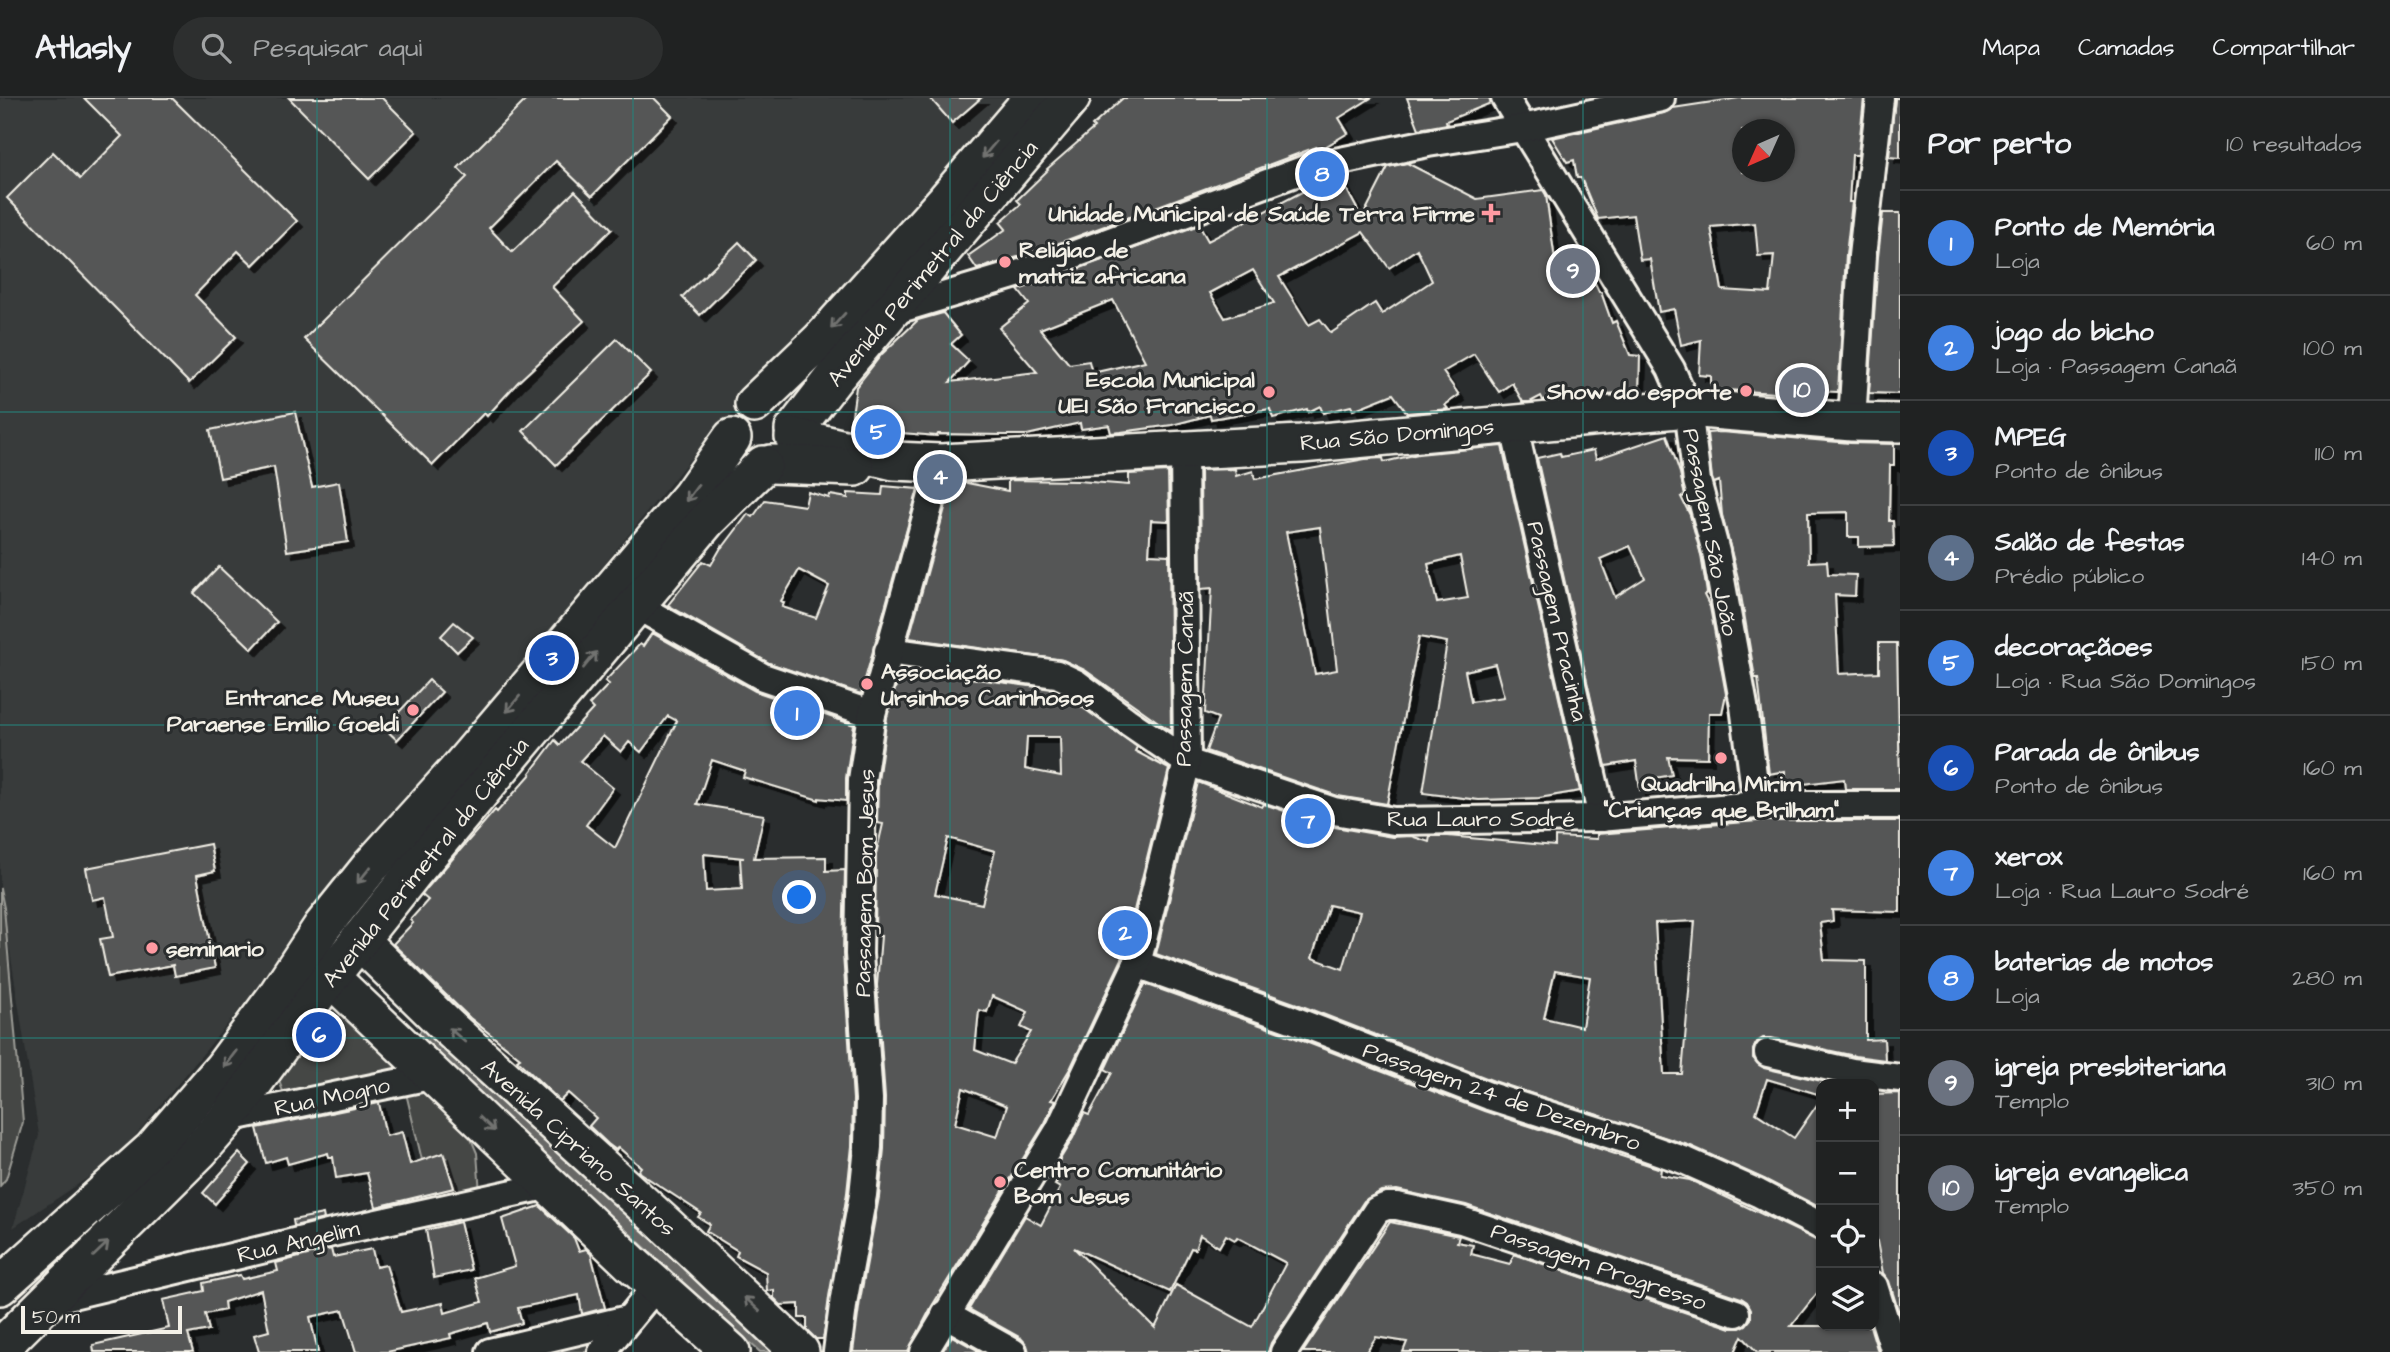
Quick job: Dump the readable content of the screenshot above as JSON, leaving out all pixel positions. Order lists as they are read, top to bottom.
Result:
{
  "streets": {
    "main road": ["Avenida Perimetral da Ciência", "Rua São Domingos", "Avenida Cipriano Santos"],
    "street": [
      "Passagem São João",
      "Passagem Pracinha",
      "Passagem Canaã",
      "Rua Lauro Sodré",
      "Passagem Bom Jesus",
      "Rua Mogno",
      "Passagem 24 de Dezembro",
      "Rua Angelim",
      "Passagem Progresso"
    ]
  },
  "crossings": [
    ["Avenida Perimetral da Ciência", "Rua São Domingos"],
    ["Avenida Perimetral da Ciência", "Rua Mogno"],
    ["Avenida Perimetral da Ciência", "Avenida Cipriano Santos"],
    ["Avenida Perimetral da Ciência", "Rua Angelim"],
    ["Rua São Domingos", "Passagem São João"],
    ["Rua São Domingos", "Passagem Pracinha"],
    ["Rua São Domingos", "Passagem Canaã"],
    ["Rua São Domingos", "Passagem Bom Jesus"],
    ["Passagem São João", "Rua Lauro Sodré"],
    ["Passagem Pracinha", "Rua Lauro Sodré"],
    ["Passagem Canaã", "Rua Lauro Sodré"],
    ["Passagem Canaã", "Passagem 24 de Dezembro"],
    ["Rua Lauro Sodré", "Passagem Bom Jesus"],
    ["Rua Mogno", "Avenida Cipriano Santos"],
    ["Avenida Cipriano Santos", "Rua Angelim"]
  ],
  "places": {
    "health": ["Unidade Municipal de Saúde Terra Firme"],
    "other": [
      "Religiao de matriz africana",
      "Show do esporte",
      "Escola Municipal UEI São Francisco",
      "Associação Ursinhos Carinhosos",
      "Entrance Museu Paraense Emílio Goeldi",
      "Quadrilha Mirim \"Crianças que Brilham\"",
      "seminario",
      "Centro Comunitário Bom Jesus"
    ]
  },
  "scale_bar": "50 m",
  "north": "bottom left",
  "page": {
    "header": "Atlasly",
    "search": "Pesquisar aqui",
    "nav": ["Mapa", "Camadas", "Compartilhar"],
    "heading": ["Por perto", "10 resultados"],
    "pins": [
      "8",
      "9",
      "10",
      "5",
      "4",
      "3",
      "1",
      "7",
      "2",
      "6"
    ],
    "list": [
      {
        "mark": "1",
        "name": "Ponto de Memória",
        "note": "Loja",
        "value": "60 m"
      },
      {
        "mark": "2",
        "name": "jogo do bicho",
        "note": "Loja · Passagem Canaã",
        "value": "100 m"
      },
      {
        "mark": "3",
        "name": "MPEG",
        "note": "Ponto de ônibus",
        "value": "110 m"
      },
      {
        "mark": "4",
        "name": "Salão de festas",
        "note": "Prédio público",
        "value": "140 m"
      },
      {
        "mark": "5",
        "name": "decoraçãoes",
        "note": "Loja · Rua São Domingos",
        "value": "150 m"
      },
      {
        "mark": "6",
        "name": "Parada de ônibus",
        "note": "Ponto de ônibus",
        "value": "160 m"
      },
      {
        "mark": "7",
        "name": "xerox",
        "note": "Loja · Rua Lauro Sodré",
        "value": "160 m"
      },
      {
        "mark": "8",
        "name": "baterias de motos",
        "note": "Loja",
        "value": "280 m"
      },
      {
        "mark": "9",
        "name": "igreja presbiteriana",
        "note": "Templo",
        "value": "310 m"
      },
      {
        "mark": "10",
        "name": "igreja evangelica",
        "note": "Templo",
        "value": "350 m"
      }
    ],
    "map_buttons": ["+", "−"],
    "scale": "50 m"
  }
}
